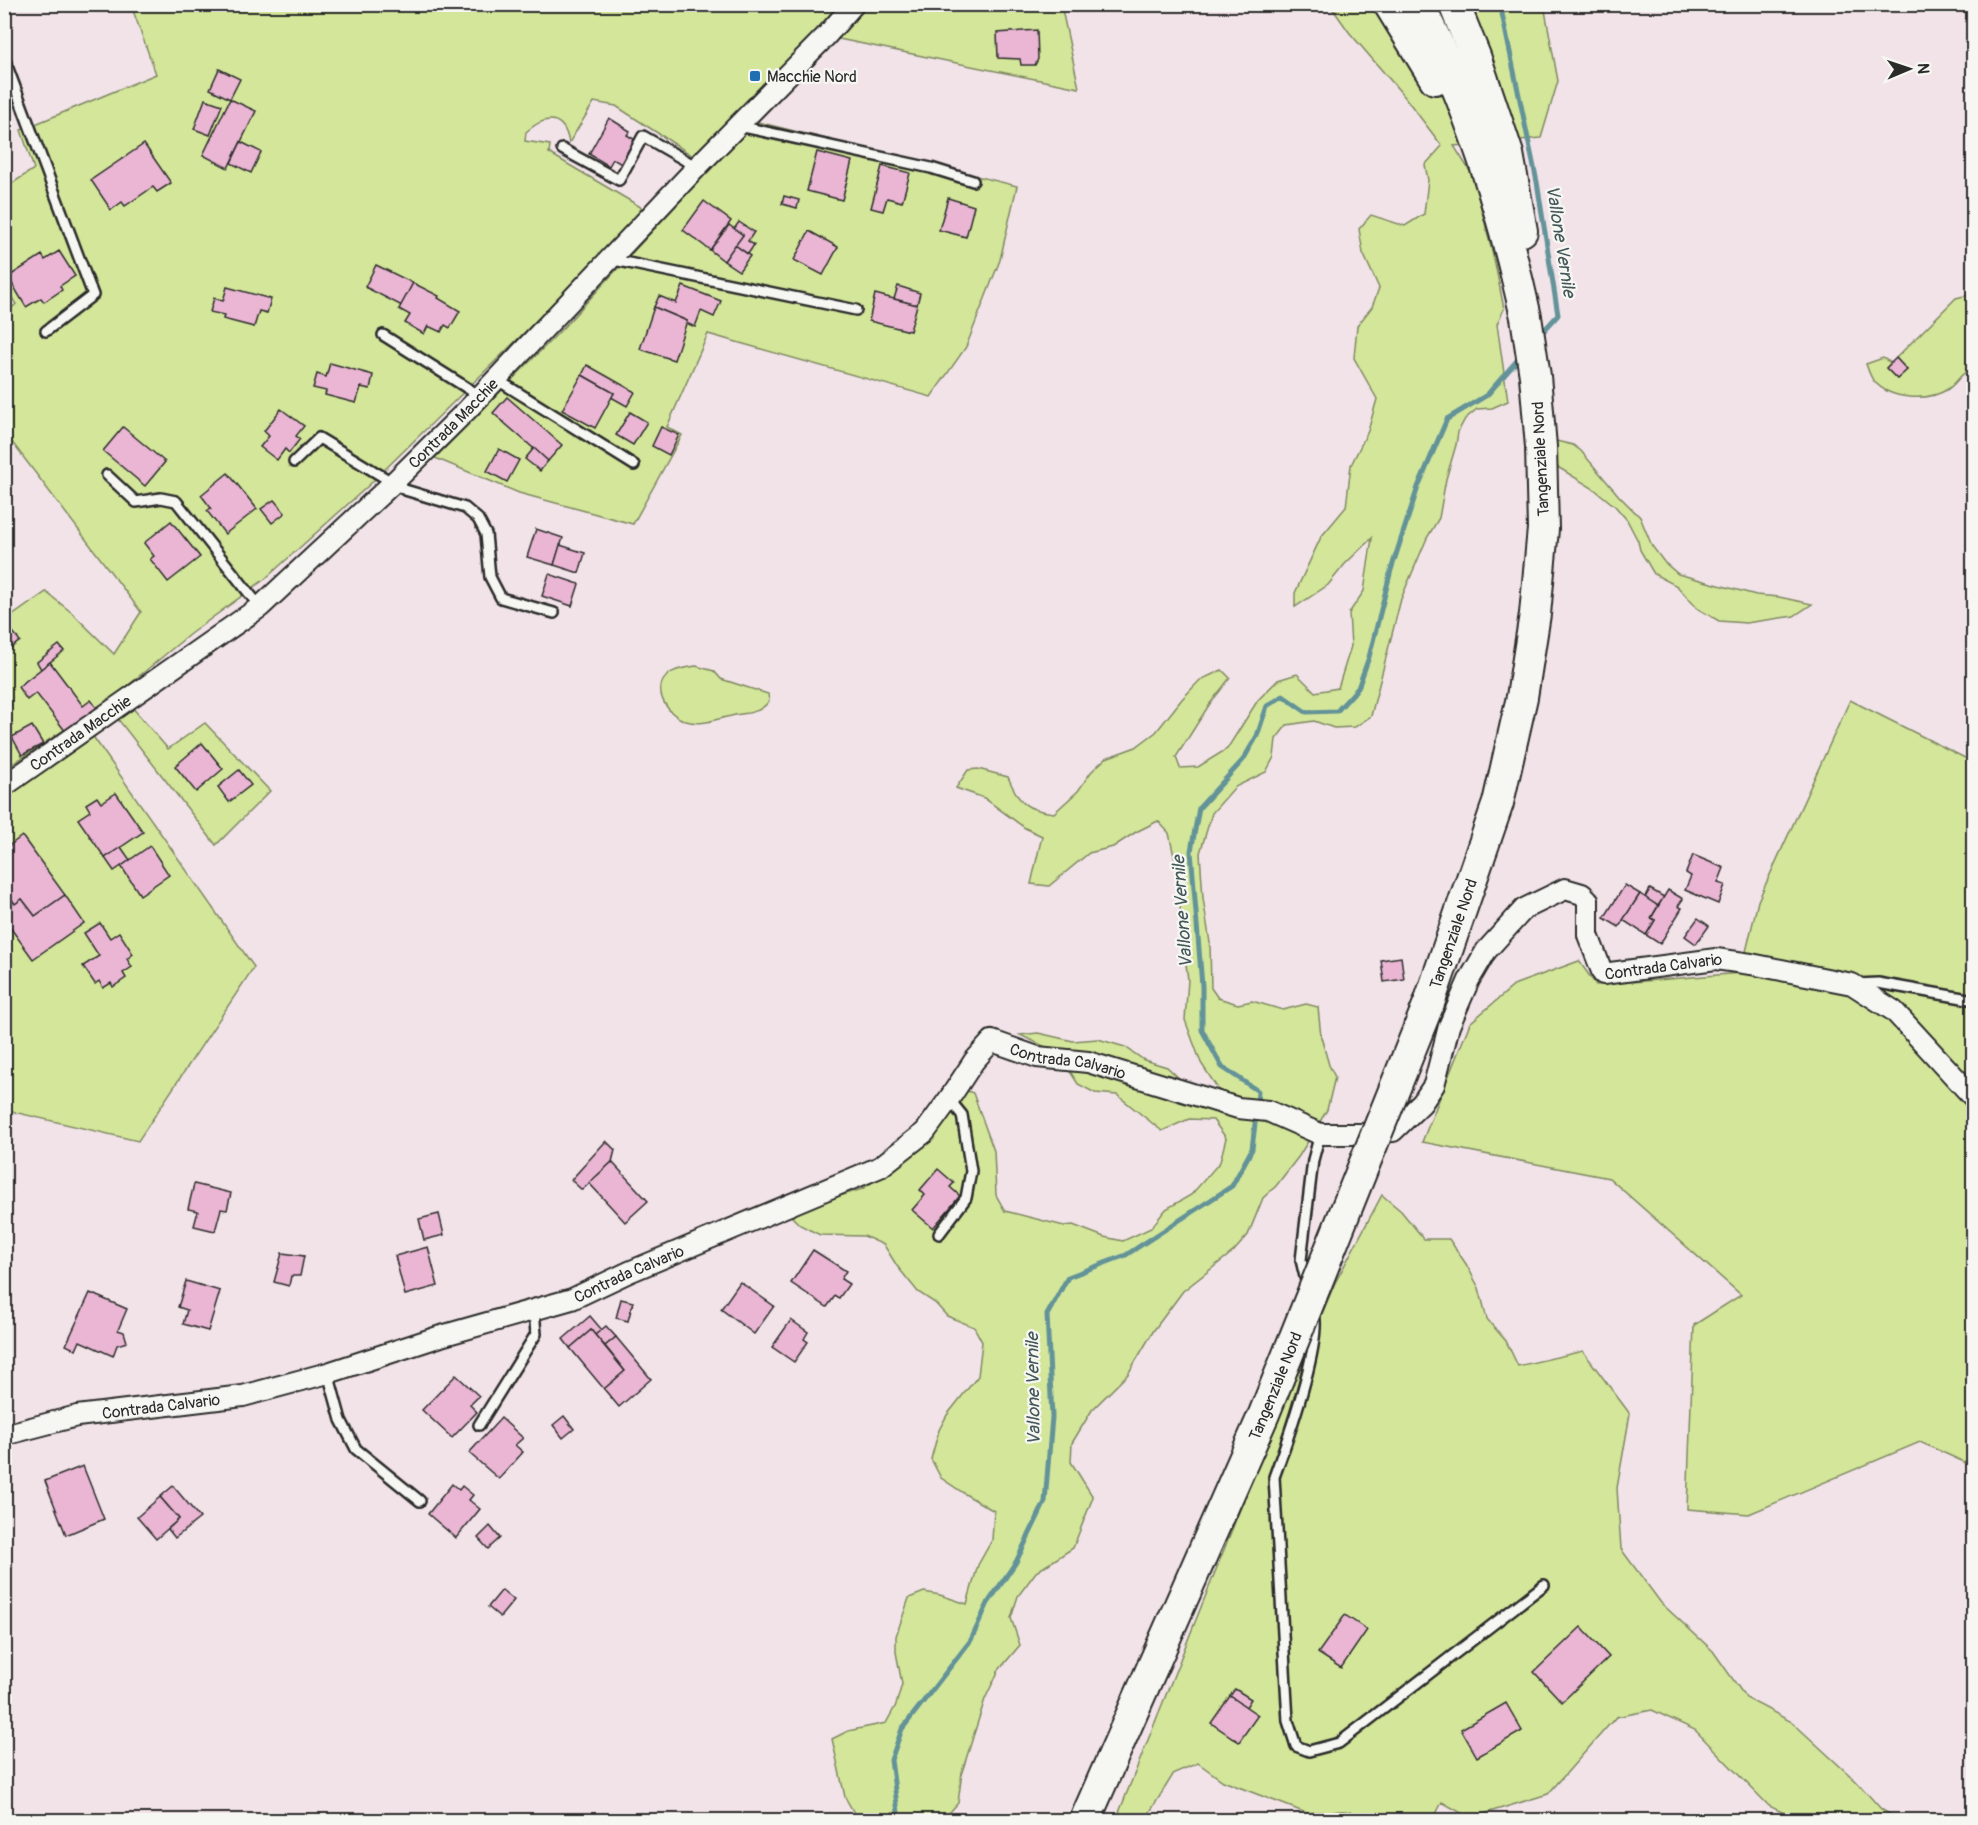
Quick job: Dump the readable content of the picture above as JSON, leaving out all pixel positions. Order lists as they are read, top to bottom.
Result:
{
  "streets": {
    "main road": ["Tangenziale Nord"],
    "street": ["Contrada Macchie", "Contrada Calvario"]
  },
  "water": ["Vallone Vernile"],
  "places": {
    "transit": ["Macchie Nord"]
  },
  "north": "right"
}
